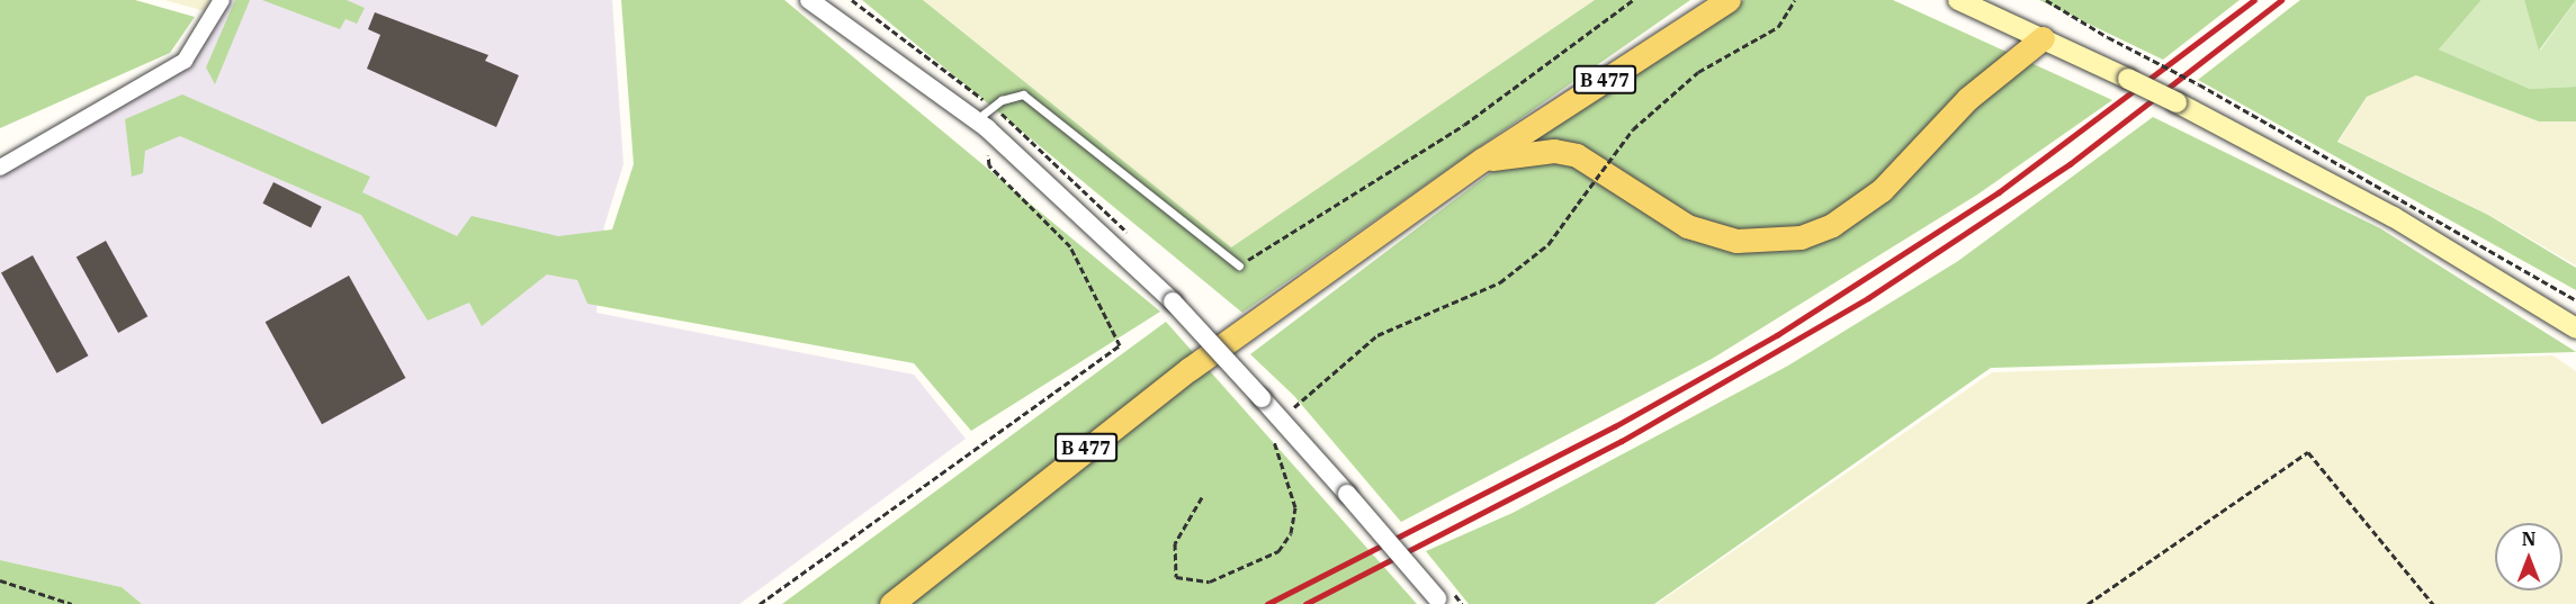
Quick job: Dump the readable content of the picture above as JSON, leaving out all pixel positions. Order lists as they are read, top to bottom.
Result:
{
  "streets": {
    "main road": ["B 477"]
  },
  "north": "top"
}
